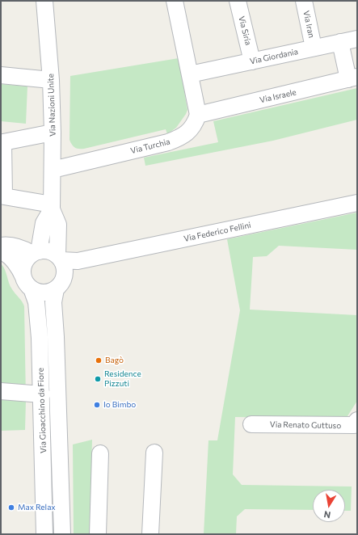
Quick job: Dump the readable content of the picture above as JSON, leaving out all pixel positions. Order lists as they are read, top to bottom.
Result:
{
  "streets": {
    "street": [
      "Via Iran",
      "Via Siria",
      "Via Giordania",
      "Via Israele",
      "Via Nazioni Unite",
      "Via Turchia",
      "Via Federico Fellini",
      "Via Gioacchino da Fiore",
      "Via Renato Guttuso"
    ]
  },
  "crossings": [
    ["Via Iran", "Via Giordania"],
    ["Via Siria", "Via Giordania"],
    ["Via Israele", "Via Turchia"],
    ["Via Nazioni Unite", "Via Turchia"],
    ["Via Nazioni Unite", "Via Federico Fellini"],
    ["Via Nazioni Unite", "Via Gioacchino da Fiore"],
    ["Via Federico Fellini", "Via Gioacchino da Fiore"]
  ],
  "places": [
    "Bagò",
    "Residence Pizzuti",
    "Io Bimbo",
    "Max Relax"
  ],
  "north": "bottom"
}
